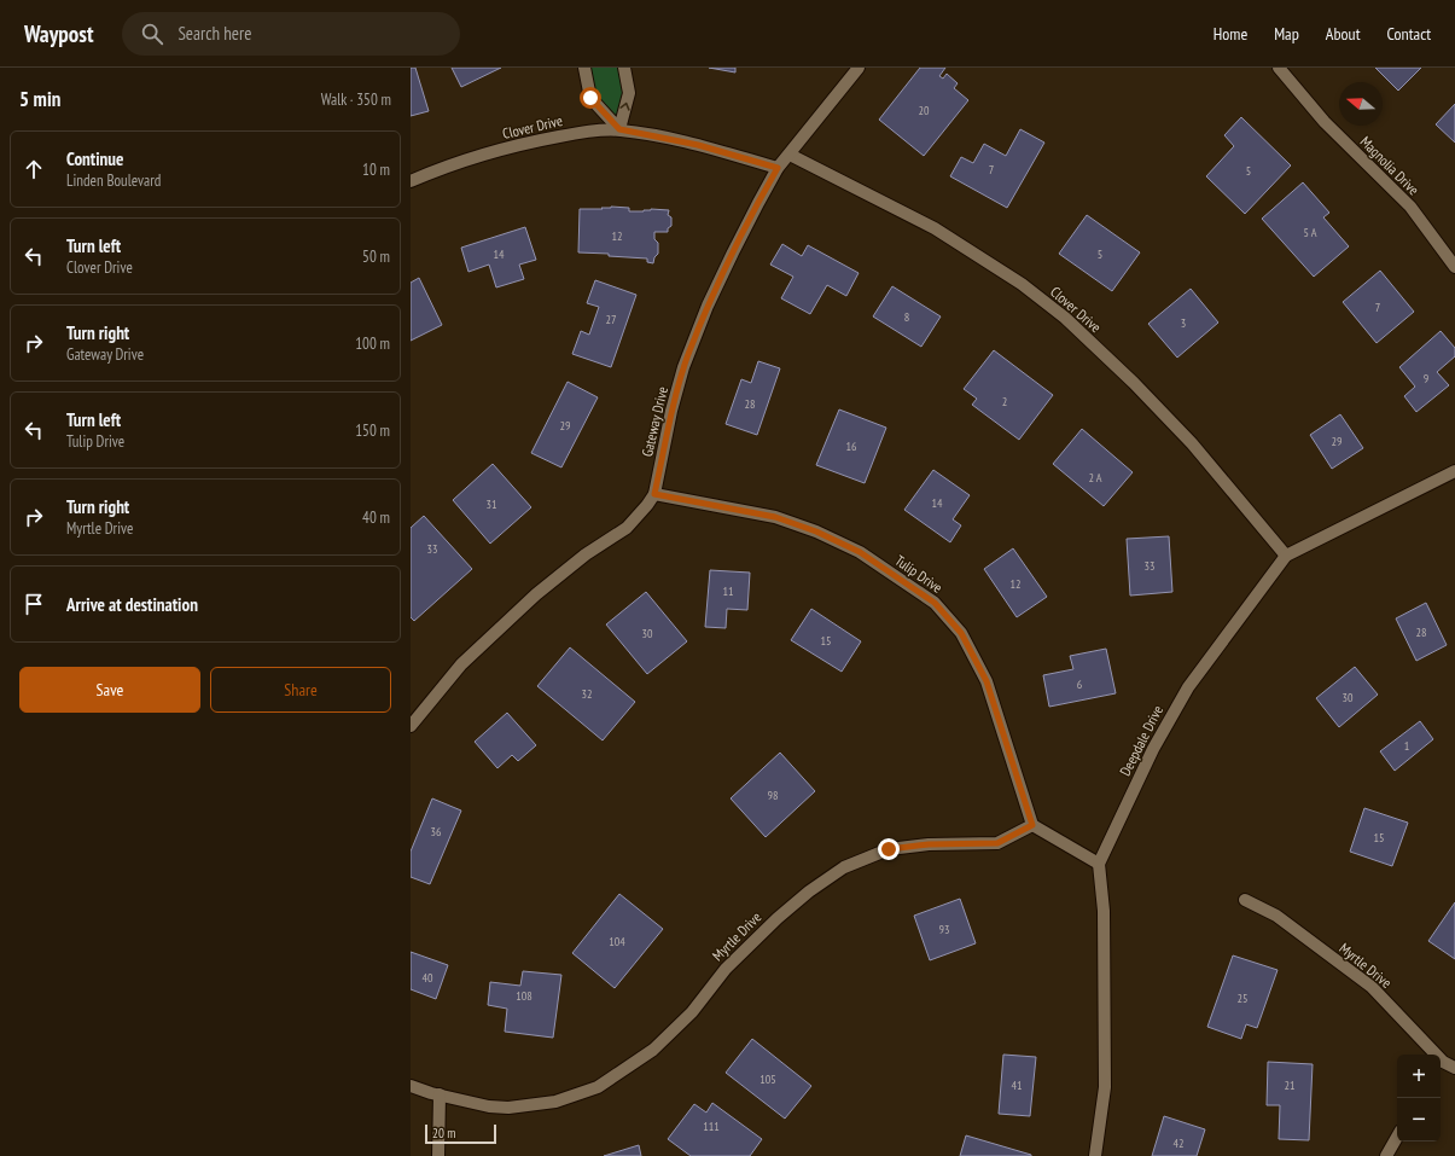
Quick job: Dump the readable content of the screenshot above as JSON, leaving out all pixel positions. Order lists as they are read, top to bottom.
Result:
{
  "streets": {
    "street": [
      "Clover Drive",
      "Magnolia Drive",
      "Gateway Drive",
      "Tulip Drive",
      "Deepdale Drive",
      "Myrtle Drive"
    ]
  },
  "crossings": [
    ["Clover Drive", "Gateway Drive"],
    ["Clover Drive", "Deepdale Drive"],
    ["Gateway Drive", "Tulip Drive"],
    ["Tulip Drive", "Myrtle Drive"]
  ],
  "house_numbers": [
    "20",
    "7",
    "5",
    "5 A",
    "12",
    "14",
    "5",
    "7",
    "8",
    "27",
    "3",
    "9",
    "2",
    "28",
    "29",
    "29",
    "16",
    "2 A",
    "14",
    "31",
    "33",
    "33",
    "12",
    "11",
    "28",
    "30",
    "15",
    "6",
    "32",
    "30",
    "1",
    "98",
    "36",
    "15",
    "93",
    "104",
    "40",
    "108",
    "25",
    "105",
    "41",
    "21",
    "111",
    "42"
  ],
  "scale_bar": "20 m",
  "north": "left",
  "page": {
    "header": "Waypost",
    "search": "Search here",
    "nav": [
      "Home",
      "Map",
      "About",
      "Contact"
    ],
    "heading": ["5 min", "Walk · 350 m"],
    "list": [
      ["Continue", "Linden Boulevard", "10 m"],
      ["Turn left", "Clover Drive", "50 m"],
      ["Turn right", "Gateway Drive", "100 m"],
      ["Turn left", "Tulip Drive", "150 m"],
      ["Turn right", "Myrtle Drive", "40 m"],
      "Arrive at destination"
    ],
    "buttons": ["Save", "Share"],
    "map_buttons": ["+", "−"],
    "scale": "20 m"
  }
}
